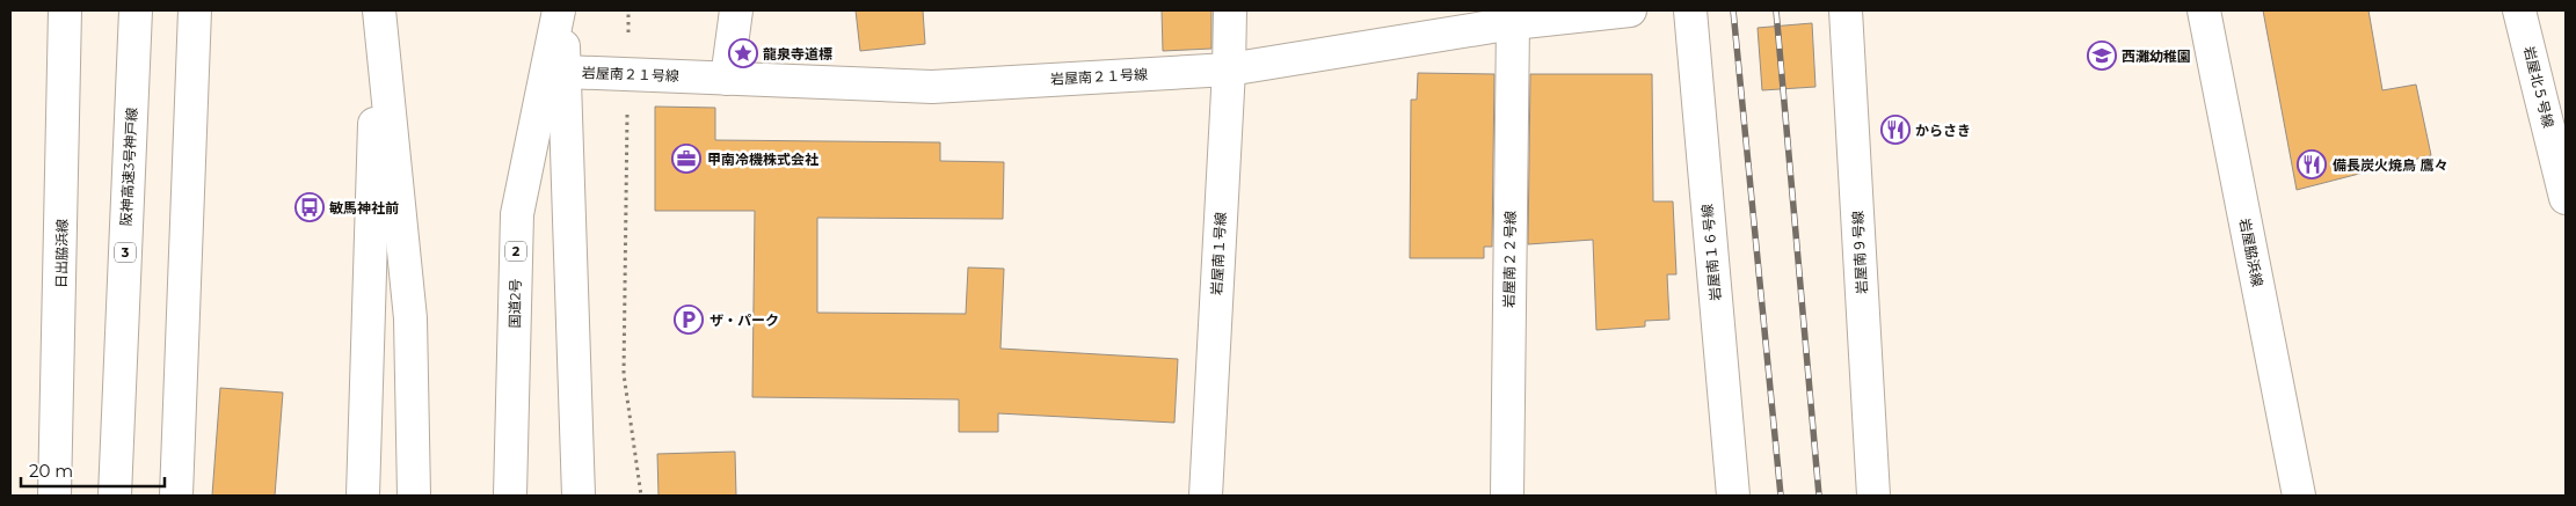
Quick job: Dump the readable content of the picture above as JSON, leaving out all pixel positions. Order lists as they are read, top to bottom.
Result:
{
  "streets": {
    "main road": [
      "岩屋南２１号線",
      "岩屋北５号線",
      "阪神高速3号神戸線",
      "2",
      "3",
      "岩屋南１６号線",
      "岩屋南９号線",
      "岩屋脇浜線",
      "日出脇浜線",
      "岩屋南１号線",
      "岩屋南２２号線",
      "国道2号"
    ]
  },
  "crossings": [
    ["岩屋南２１号線", "岩屋南１号線"],
    ["岩屋南２１号線", "岩屋南２２号線"],
    ["岩屋南２１号線", "国道2号"]
  ],
  "places": {
    "place": ["龍泉寺道標"],
    "school or university": ["西灘幼稚園"],
    "restaurant": ["からさき", "備長炭火焼鳥 鷹々"],
    "office": ["甲南冷機株式会社"],
    "bus stop": ["敏馬神社前"],
    "parking": ["ザ・パーク"]
  },
  "scale_bar": "20 m"
}
